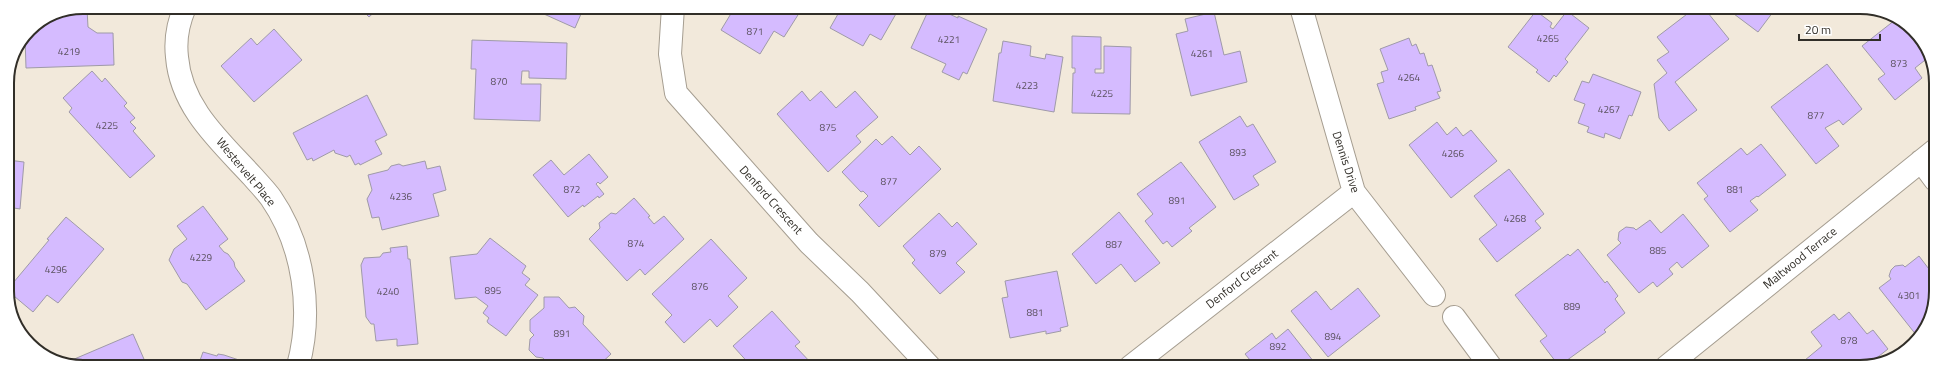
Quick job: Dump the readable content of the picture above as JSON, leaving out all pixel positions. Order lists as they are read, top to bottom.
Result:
{
  "streets": {
    "street": [
      "Dennis Drive",
      "Westervelt Place",
      "Denford Crescent",
      "Maltwood Terrace"
    ]
  },
  "crossings": [
    ["Dennis Drive", "Denford Crescent"]
  ],
  "house_numbers": [
    "871",
    "4265",
    "4221",
    "4219",
    "4261",
    "873",
    "4264",
    "870",
    "4223",
    "4225",
    "4267",
    "877",
    "4225",
    "875",
    "893",
    "4266",
    "877",
    "872",
    "881",
    "4236",
    "891",
    "4268",
    "874",
    "887",
    "885",
    "879",
    "4229",
    "4296",
    "876",
    "895",
    "4240",
    "4301",
    "889",
    "881",
    "891",
    "894",
    "878",
    "892"
  ],
  "scale_bar": "20 m"
}
